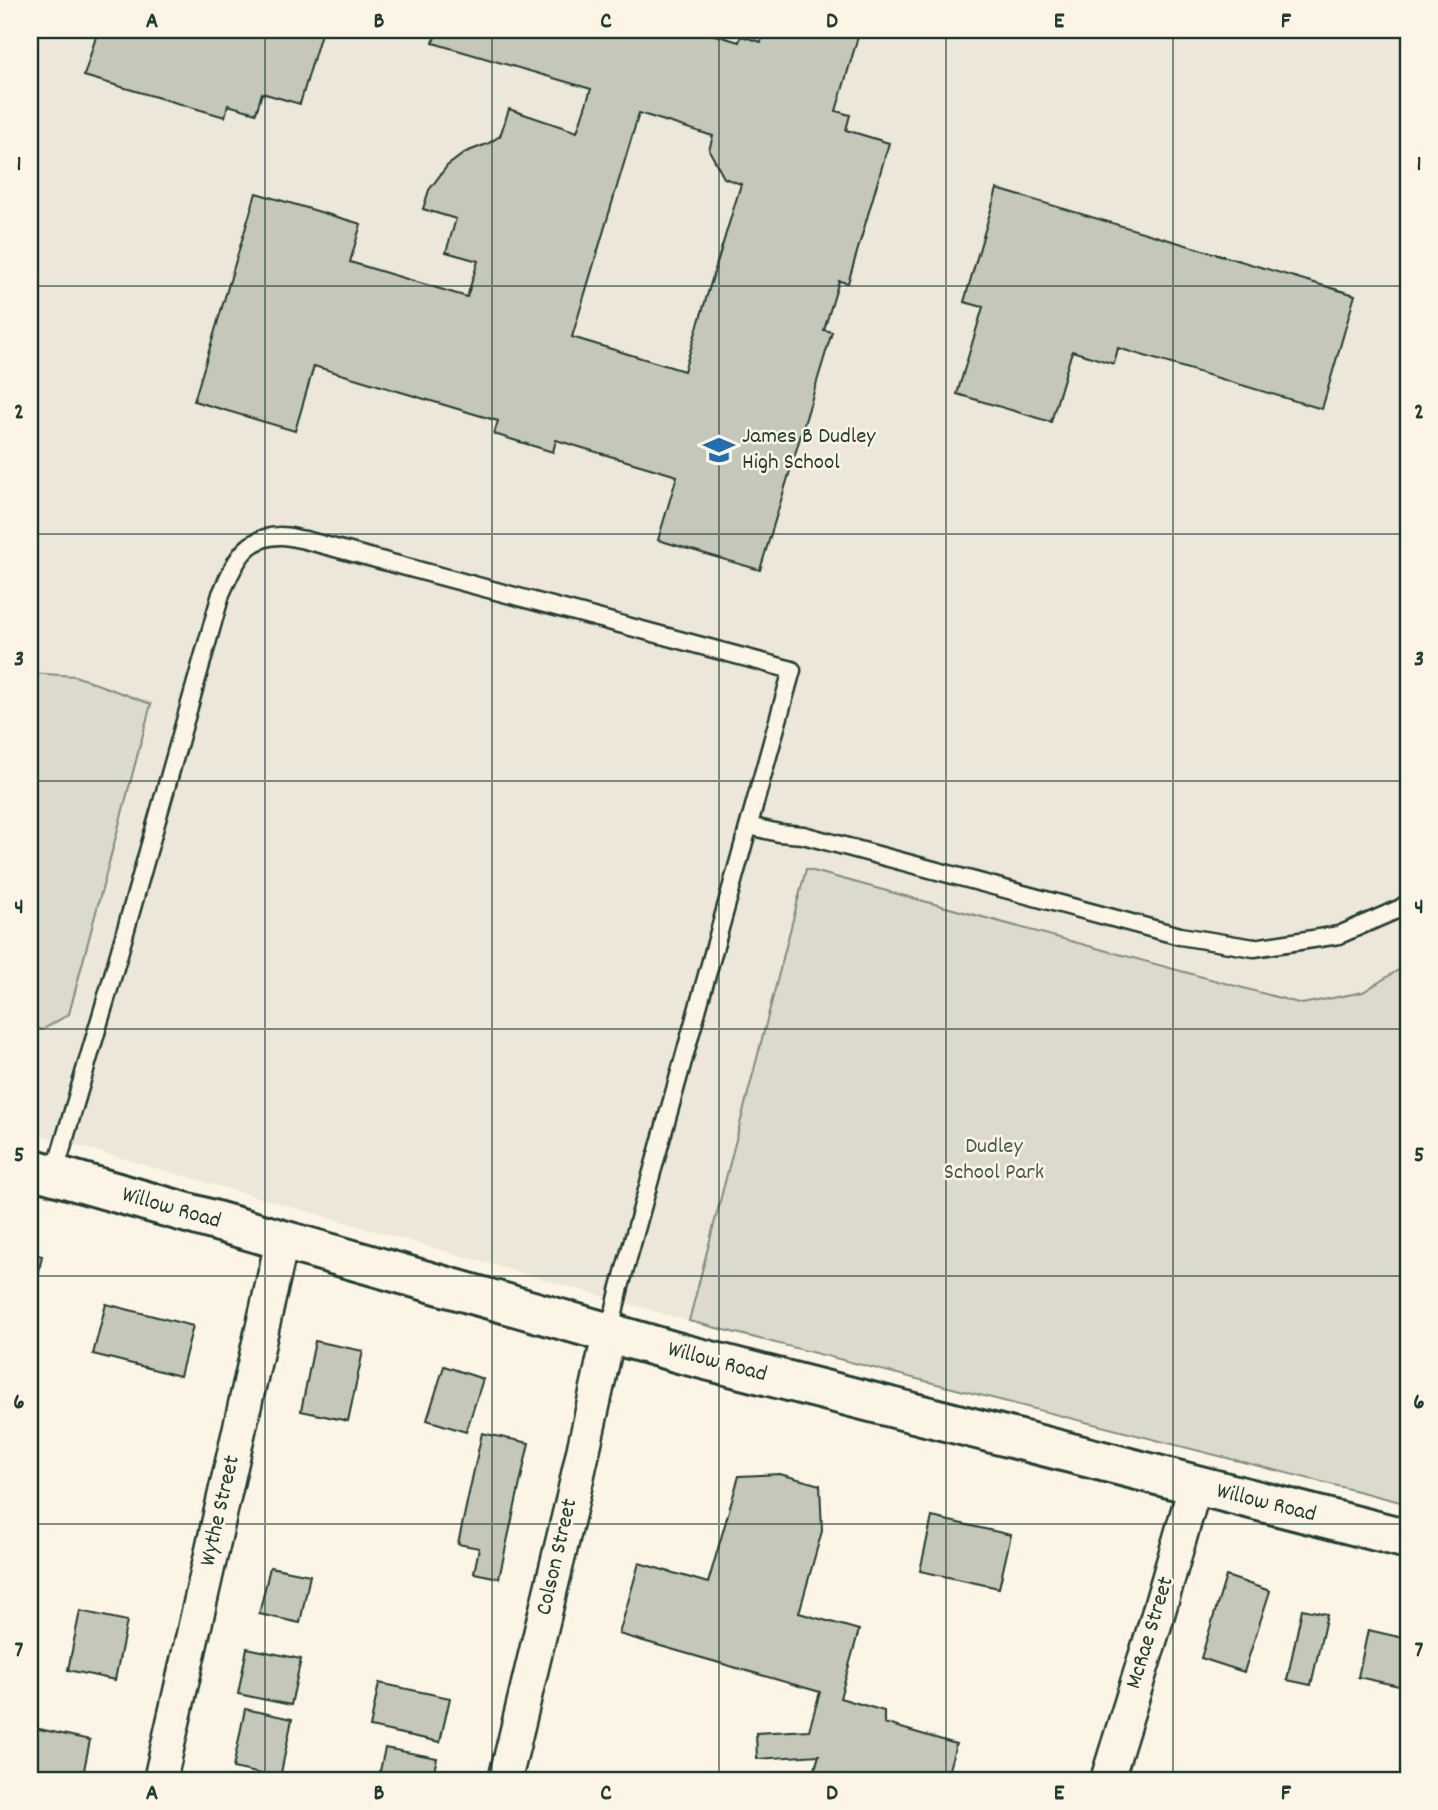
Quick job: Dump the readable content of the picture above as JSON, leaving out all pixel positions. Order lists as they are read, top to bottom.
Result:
{
  "streets": {
    "street": [
      "Willow Road",
      "Wythe Street",
      "Colson Street",
      "McRae Street"
    ]
  },
  "crossings": [
    ["Willow Road", "Wythe Street"],
    ["Willow Road", "Colson Street"],
    ["Willow Road", "McRae Street"]
  ],
  "parks": ["Dudley School Park"],
  "places": {
    "school or university": ["James B Dudley High School"]
  },
  "grid": {
    "columns": [
      "A",
      "B",
      "C",
      "D",
      "E",
      "F"
    ],
    "rows": [
      "1",
      "2",
      "3",
      "4",
      "5",
      "6",
      "7"
    ]
  }
}
